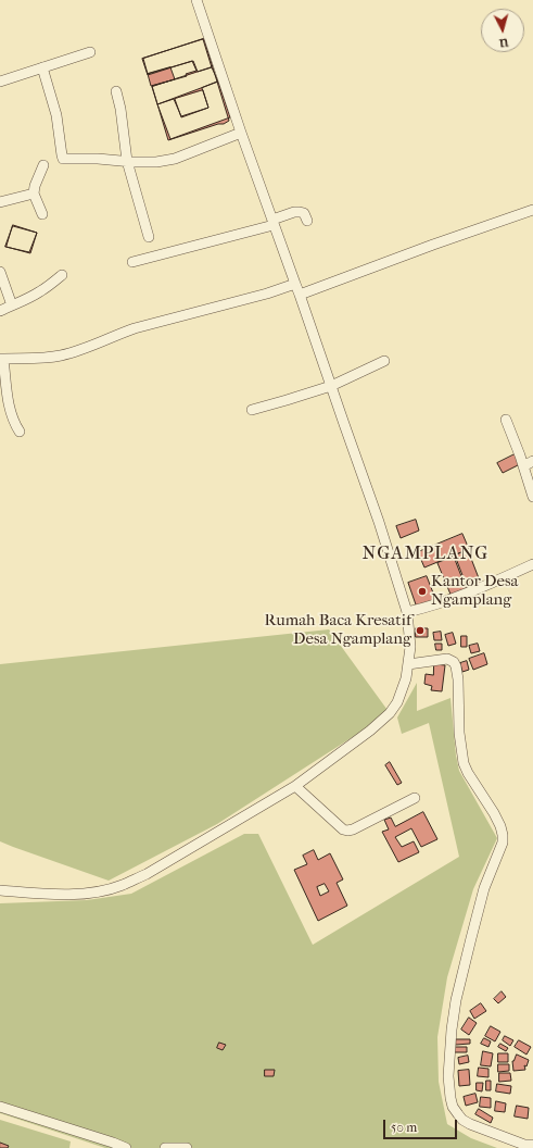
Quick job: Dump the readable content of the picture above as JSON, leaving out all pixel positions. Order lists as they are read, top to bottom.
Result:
{
  "districts": ["NGAMPLANG"],
  "places": ["Kantor Desa Ngamplang", "Rumah Baca Kresatif Desa Ngamplang"],
  "scale_bar": "50 m",
  "north": "bottom"
}
